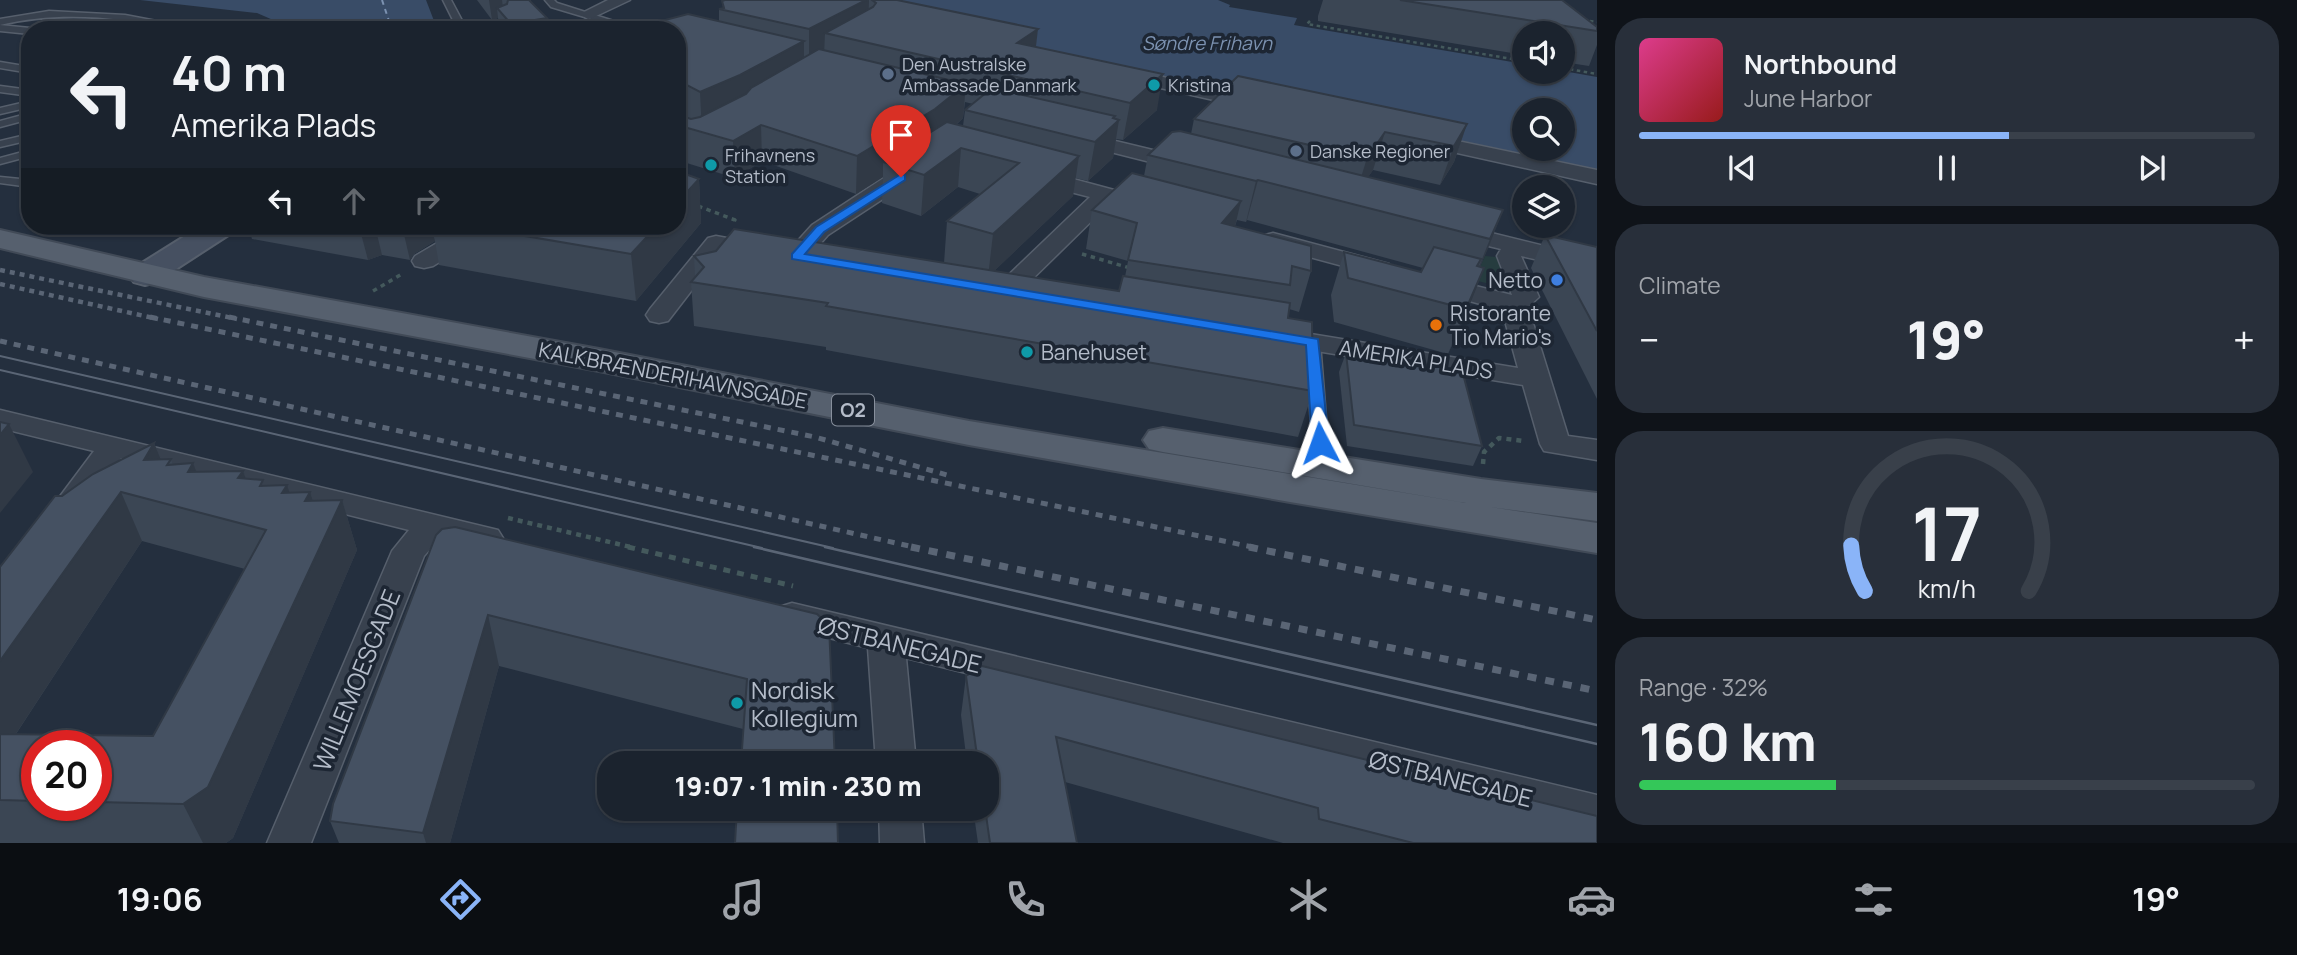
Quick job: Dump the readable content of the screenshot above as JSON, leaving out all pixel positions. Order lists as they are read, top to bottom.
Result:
{
  "streets": {
    "main road": ["KALKBRÆNDERIHAVNSGADE", "O2"],
    "street": ["AMERIKA PLADS", "ØSTBANEGADE", "WILLEMOESGADE"]
  },
  "water": ["Søndre Frihavn"],
  "places": [
    "Den Australske Ambassade Danmark",
    "Kristina",
    "Danske Regioner",
    "Frihavnens Station",
    "Netto",
    "Ristorante Tio Mario's",
    "Banehuset",
    "Nordisk Kollegium"
  ],
  "page": {
    "turn": ["40 m", "Amerika Plads"],
    "song": ["Northbound", "June Harbor"],
    "tile": [
      "Climate",
      ["Range · 32%", "160 km"]
    ],
    "heat": ["−", "19°", "+"],
    "limit": "20",
    "trip": "19:07 · 1 min · 230 m",
    "tabs": ["19:06", "19°"],
    "gauge": ["17", "km/h"]
  }
}
